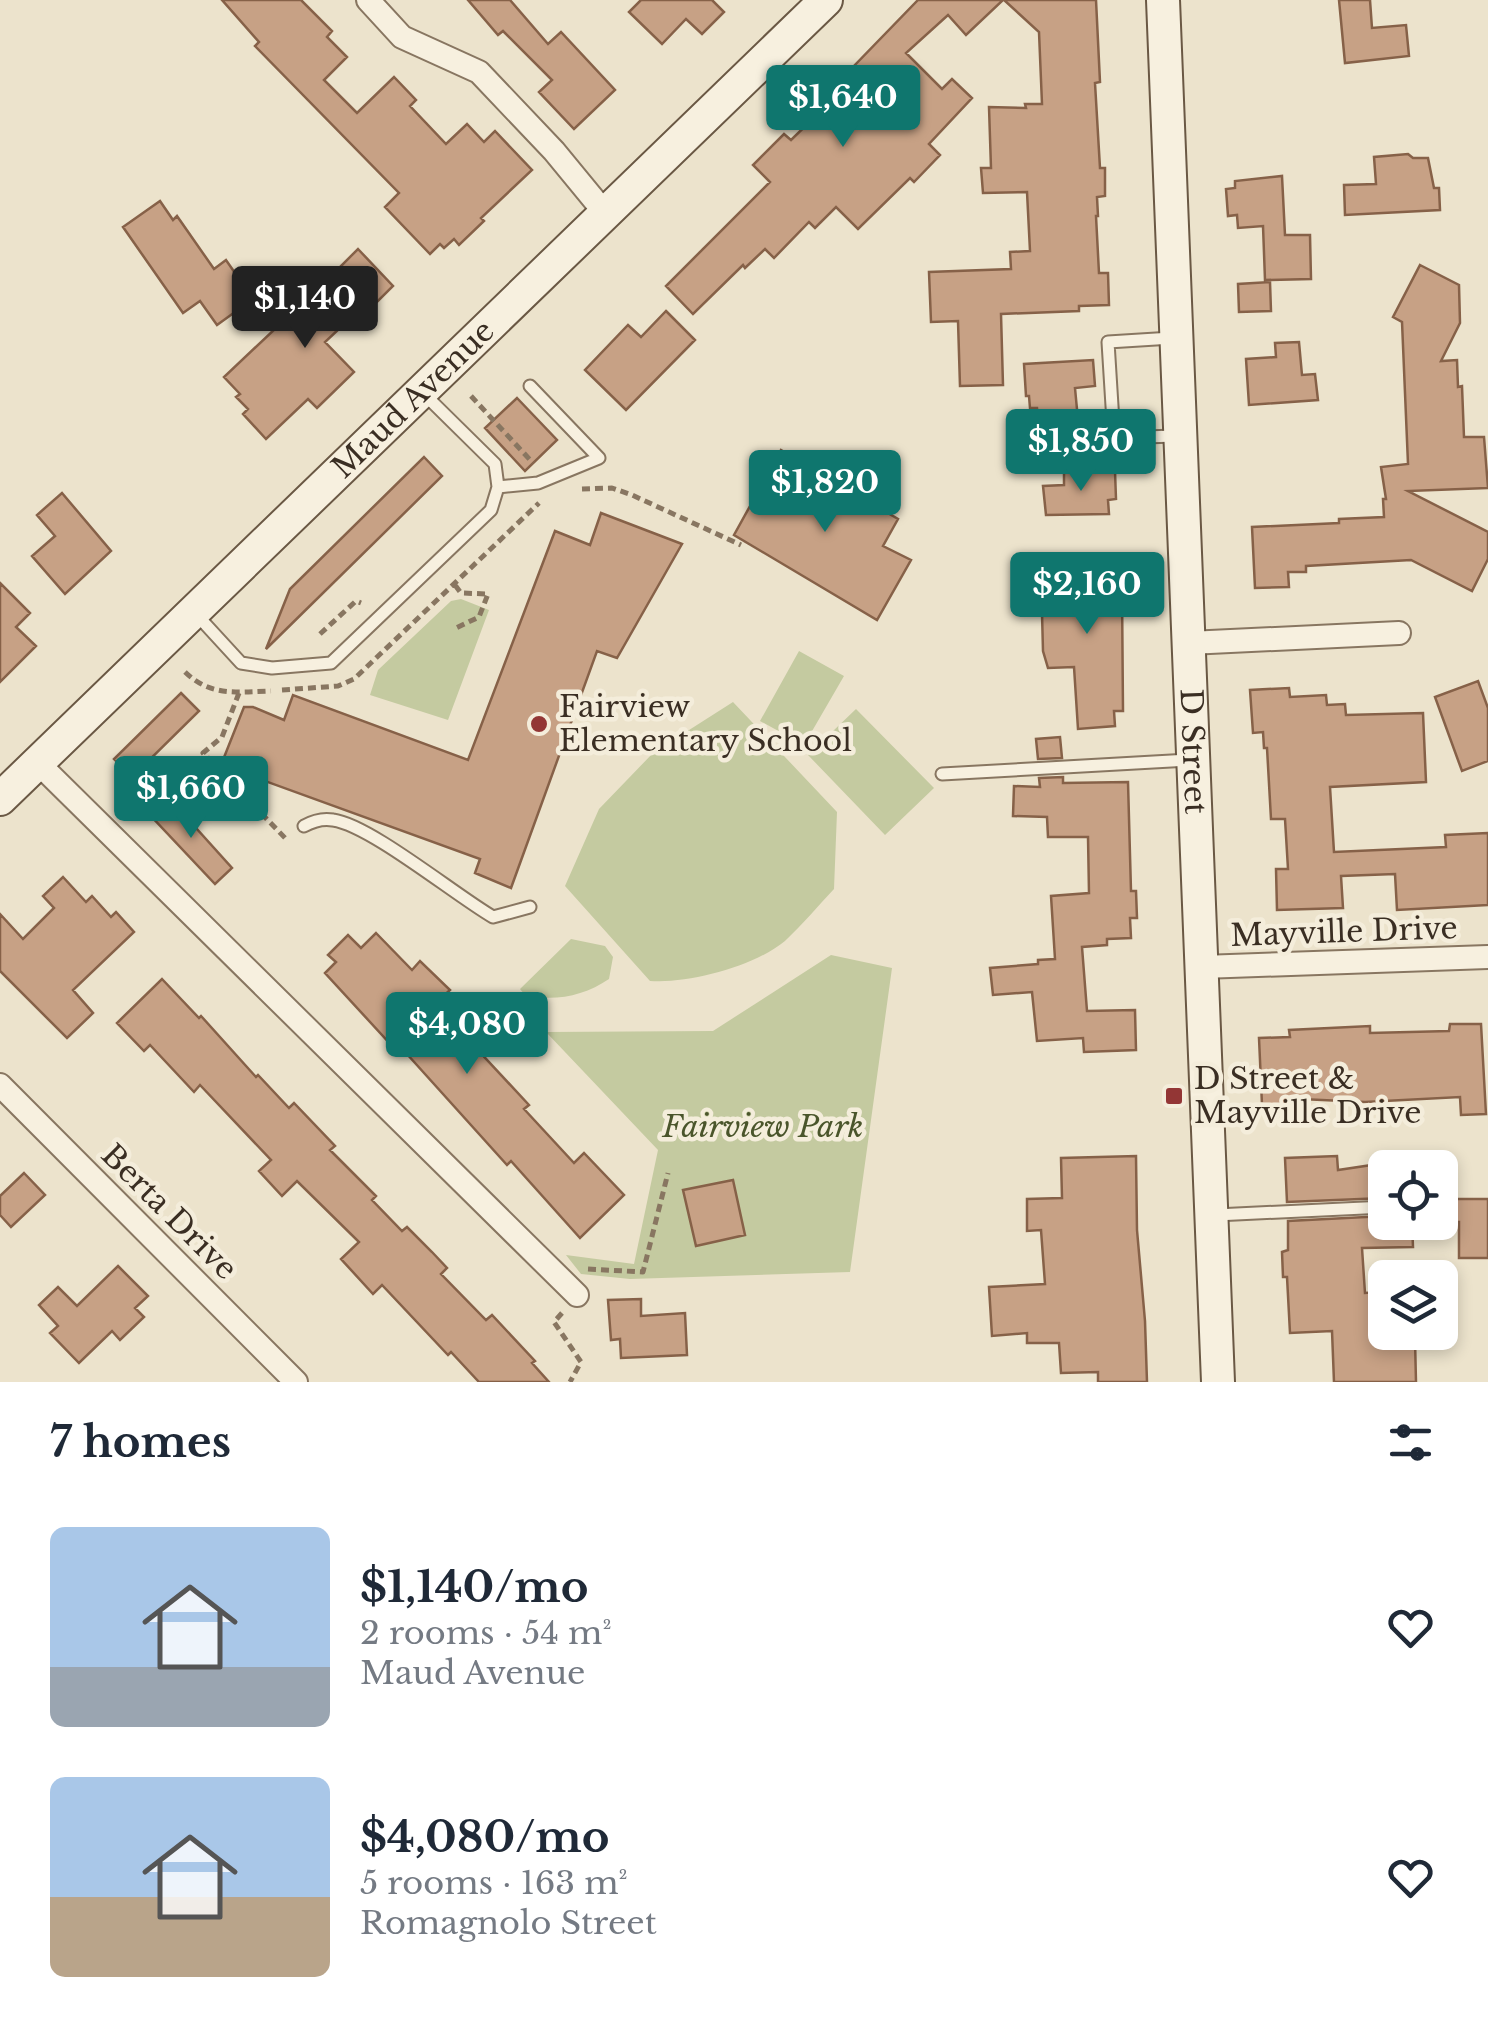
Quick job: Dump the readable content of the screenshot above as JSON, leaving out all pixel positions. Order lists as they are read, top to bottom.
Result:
{
  "streets": {
    "main road": ["Maud Avenue", "D Street"],
    "street": ["Mayville Drive", "Berta Drive"]
  },
  "crossings": [
    ["D Street", "Mayville Drive"]
  ],
  "parks": ["Fairview Park"],
  "places": {
    "other": ["Fairview Elementary School"],
    "transit": ["D Street & Mayville Drive"]
  },
  "page": {
    "price": [
      "$1,640",
      "$1,140",
      "$1,850",
      "$1,820",
      "$2,160",
      "$1,660",
      "$4,080"
    ],
    "heading": "7 homes",
    "list": [
      {
        "name": "$1,140/mo",
        "note": "2 rooms · 54 m² · Maud Avenue"
      },
      {
        "name": "$4,080/mo",
        "note": "5 rooms · 163 m² · Romagnolo Street"
      }
    ]
  }
}
